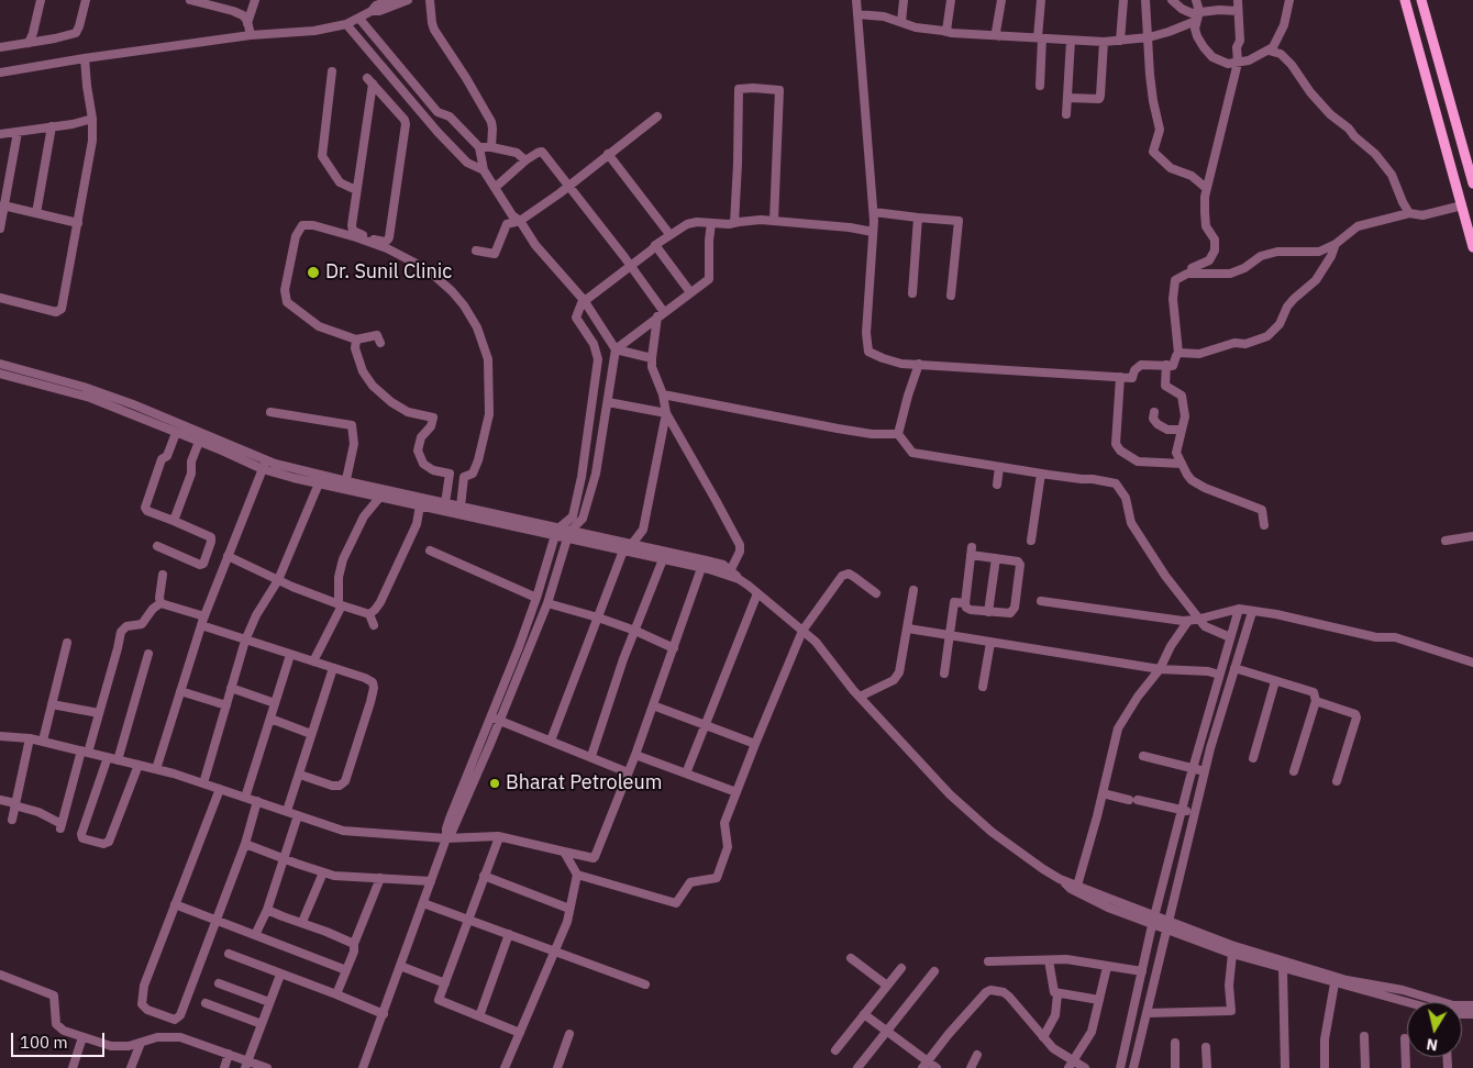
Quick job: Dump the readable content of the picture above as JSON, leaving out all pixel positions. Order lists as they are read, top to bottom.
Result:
{
  "places": ["Dr. Sunil Clinic", "Bharat Petroleum"],
  "scale_bar": "100 m",
  "north": "bottom"
}
